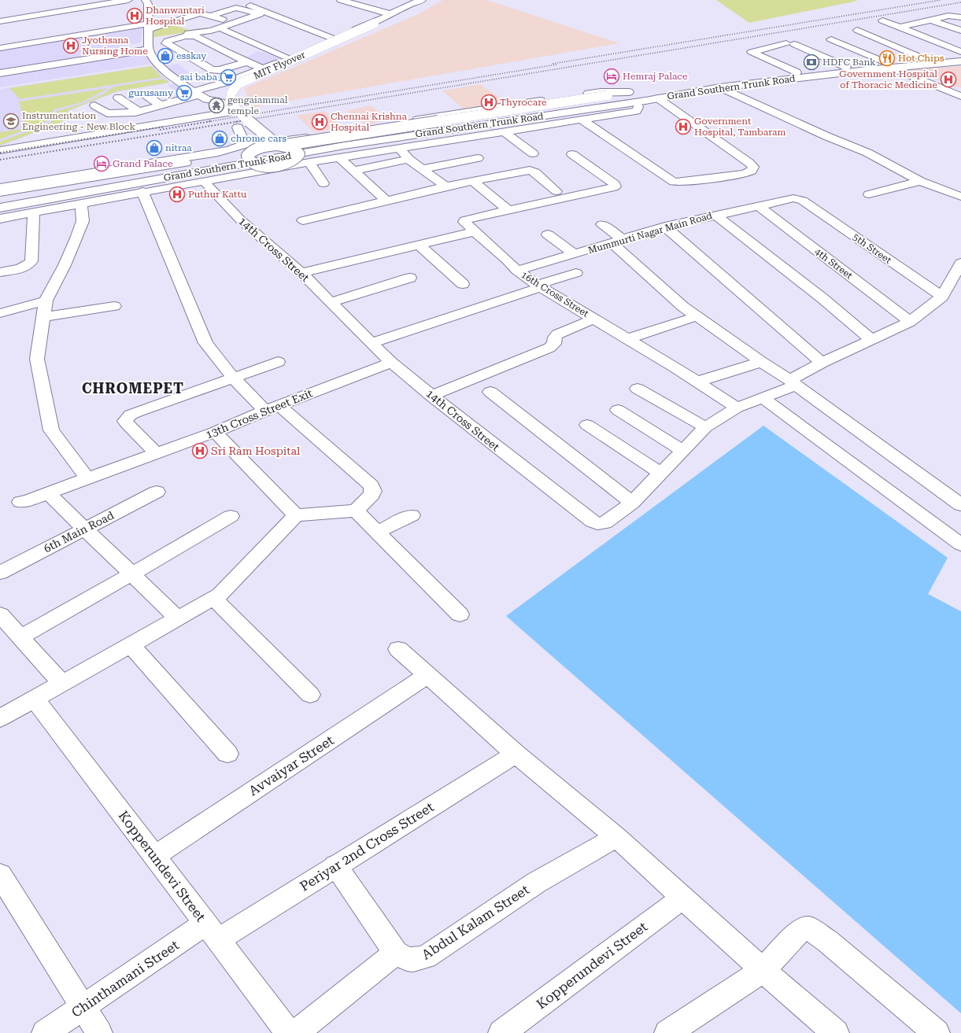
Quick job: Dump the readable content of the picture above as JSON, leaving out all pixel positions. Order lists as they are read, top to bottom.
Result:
{
  "streets": {
    "street": [
      "MIT Flyover",
      "Grand Southern Trunk Road",
      "Mummurti Nagar Main Road",
      "5th Street",
      "14th Cross Street",
      "4th Street",
      "16th Cross Street",
      "13th Cross Street Exit",
      "6th Main Road",
      "Avvaiyar Street",
      "Periyar 2nd Cross Street",
      "Kopperundevi Street",
      "Abdul Kalam Street",
      "Chinthamani Street"
    ]
  },
  "crossings": [
    ["Mummurti Nagar Main Road", "5th Street"],
    ["Mummurti Nagar Main Road", "4th Street"],
    ["Mummurti Nagar Main Road", "16th Cross Street"],
    ["5th Street", "14th Cross Street"],
    ["14th Cross Street", "4th Street"],
    ["14th Cross Street", "16th Cross Street"],
    ["14th Cross Street", "13th Cross Street Exit"],
    ["Avvaiyar Street", "Kopperundevi Street"],
    ["Periyar 2nd Cross Street", "Kopperundevi Street"],
    ["Periyar 2nd Cross Street", "Chinthamani Street"],
    ["Kopperundevi Street", "Chinthamani Street"]
  ],
  "districts": ["CHROMEPET"],
  "places": {
    "hospital": [
      "Dhanwantari Hospital",
      "Jyothsana Nursing Home",
      "Government Hospital of Thoracic Medicine",
      "Thyrocare",
      "Chennai Krishna Hospital",
      "Government Hospital, Tambaram",
      "Puthur Kattu",
      "Sri Ram Hospital"
    ],
    "shop": ["esskay", "chrome cars", "nitraa"],
    "restaurant": ["Hot Chips"],
    "bank": ["HDFC Bank"],
    "hotel": ["Hemraj Palace", "Grand Palace"],
    "supermarket": ["sai baba", "gurusamy"],
    "temple": ["gengaiammal temple"],
    "school or university": ["Instrumentation Engineering - New Block"]
  }
}
